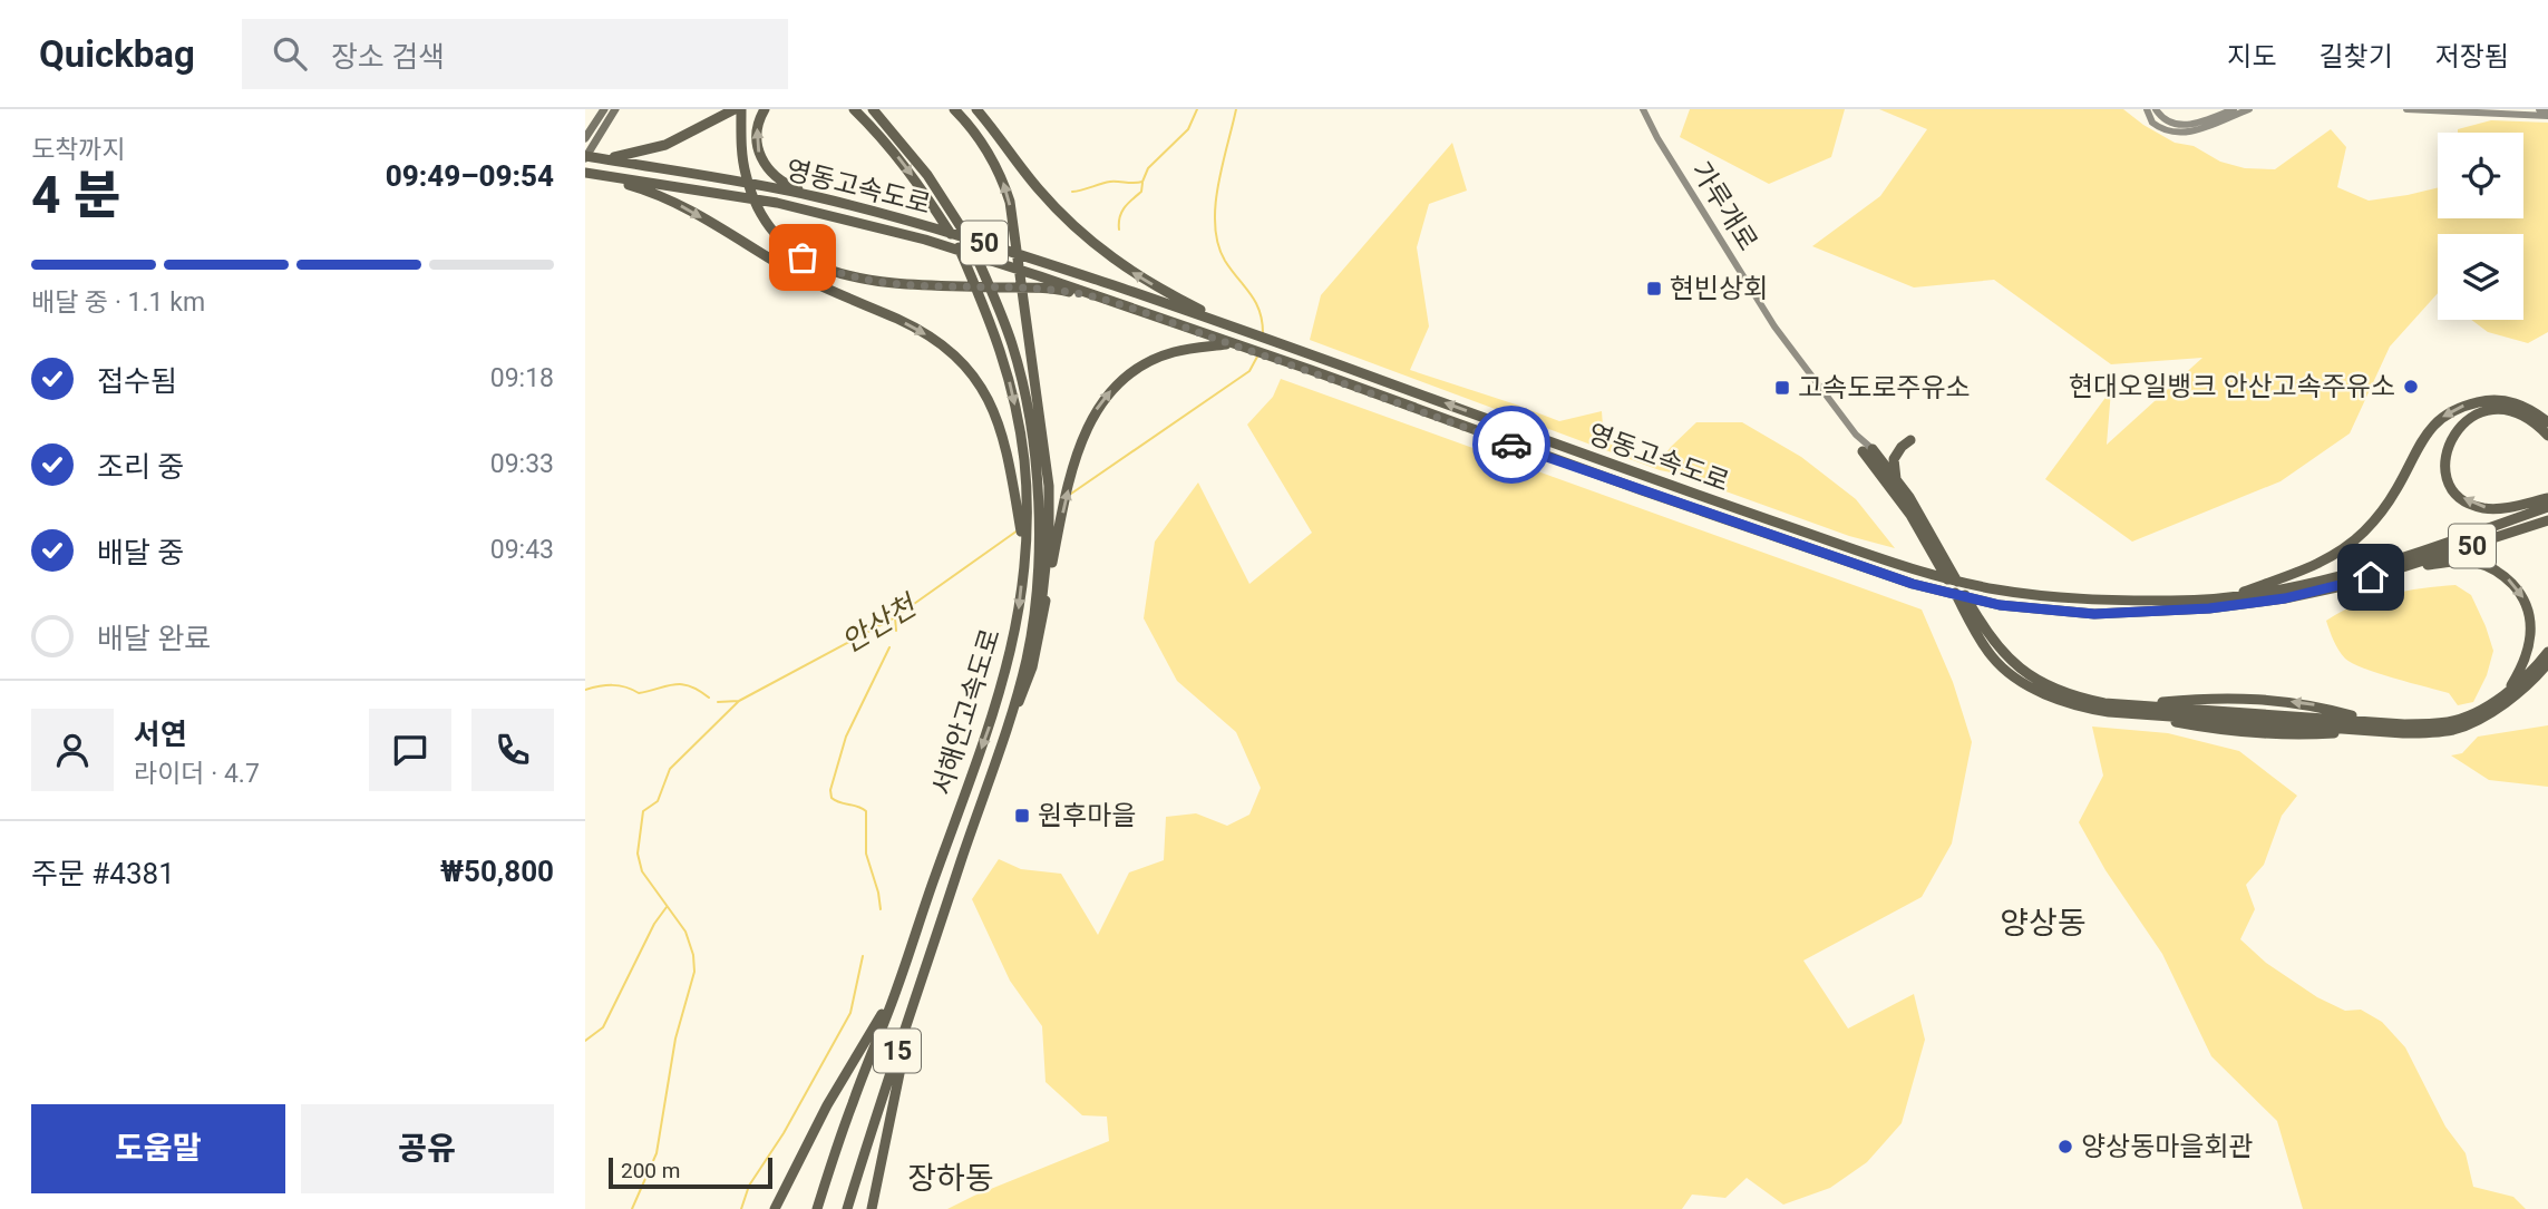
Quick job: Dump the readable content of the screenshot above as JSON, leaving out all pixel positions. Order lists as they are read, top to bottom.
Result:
{
  "streets": {
    "highway": [
      "영동고속도로",
      "50",
      "서해안고속도로",
      "15"
    ],
    "main road": ["가루개로"]
  },
  "crossings": [
    ["서해안고속도로", "15"]
  ],
  "districts": ["양상동", "장하동"],
  "water": ["안산천"],
  "places": {
    "transit": ["현빈상회", "고속도로주유소", "원후마을"],
    "other": ["현대오일뱅크 안산고속주유소", "양상동마을회관"]
  },
  "scale_bar": "200 m",
  "page": {
    "header": "Quickbag",
    "search": "장소 검색",
    "nav": ["지도", "길찾기", "저장됨"],
    "heading": ["4 분", "도착까지", "09:49–09:54"],
    "panel": [
      "서연",
      "라이더 · 4.7",
      "주문 #4381",
      "₩50,800"
    ],
    "bar": "배달 중 · 1.1 km",
    "list": [
      ["접수됨", "09:18"],
      ["조리 중", "09:33"],
      ["배달 중", "09:43"],
      "배달 완료"
    ],
    "buttons": ["도움말", "공유"],
    "scale": "200 m"
  }
}
